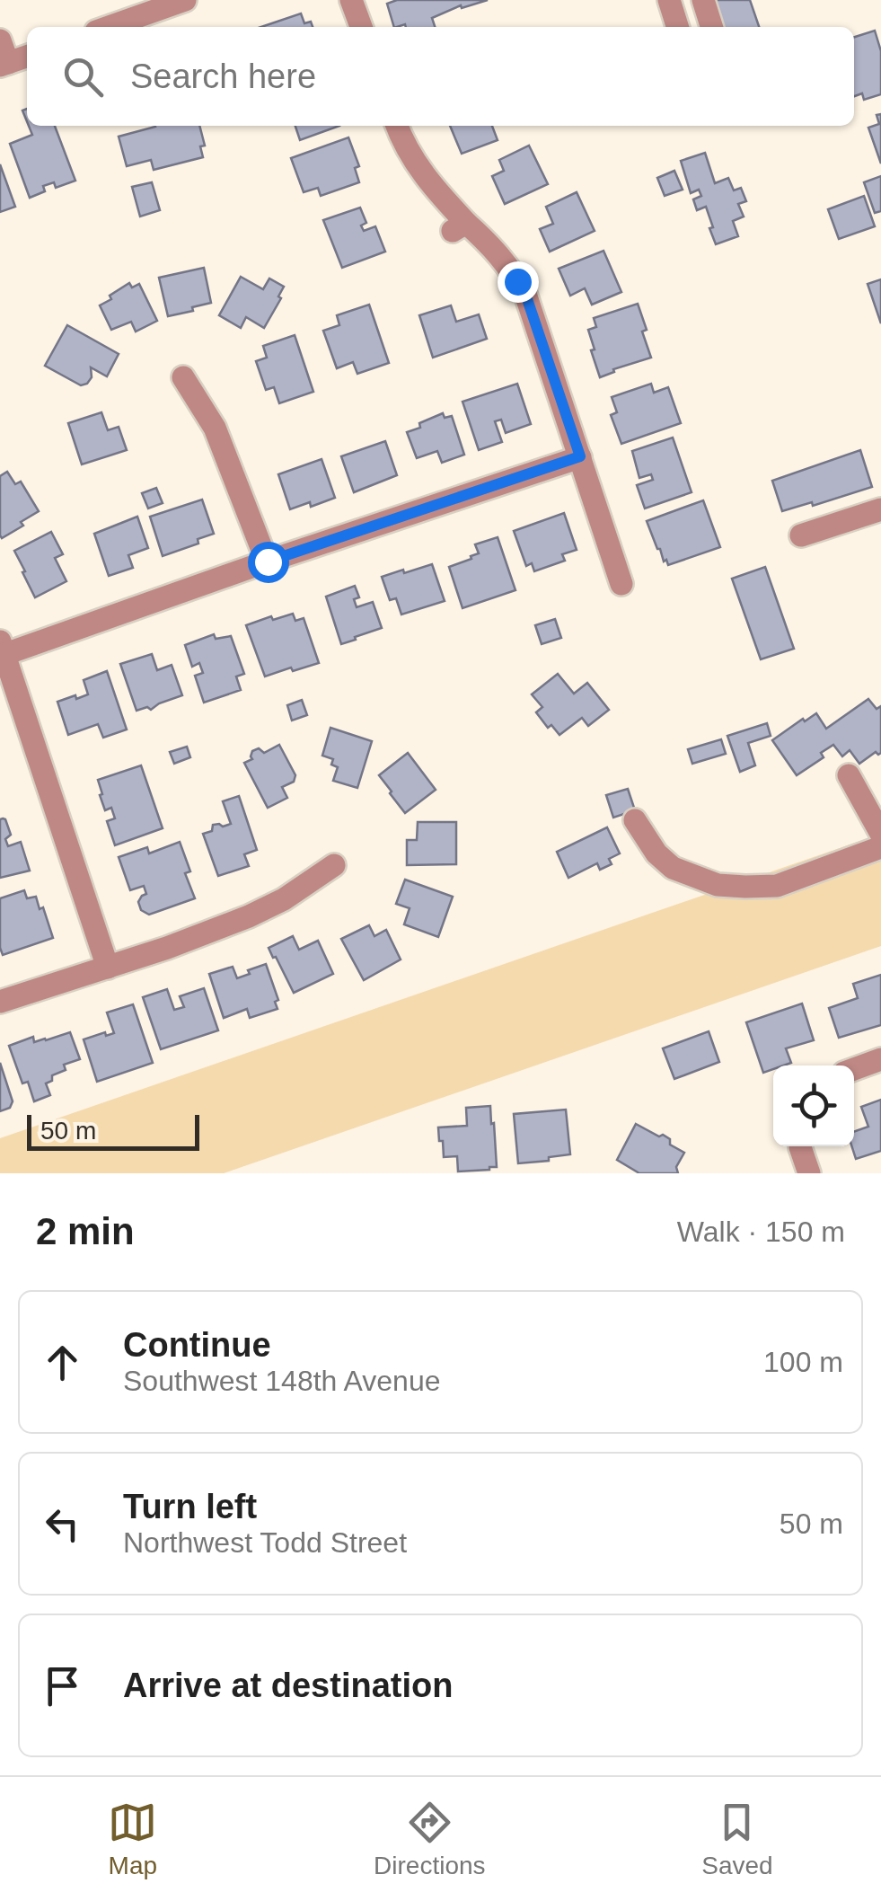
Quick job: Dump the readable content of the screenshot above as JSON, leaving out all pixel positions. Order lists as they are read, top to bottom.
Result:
{
  "scale_bar": "50 m",
  "page": {
    "search": "Search here",
    "scale": "50 m",
    "heading": ["2 min", "Walk · 150 m"],
    "list": [
      ["Continue", "Southwest 148th Avenue", "100 m"],
      ["Turn left", "Northwest Todd Street", "50 m"],
      "Arrive at destination"
    ],
    "nav": ["Map", "Directions", "Saved"]
  }
}
